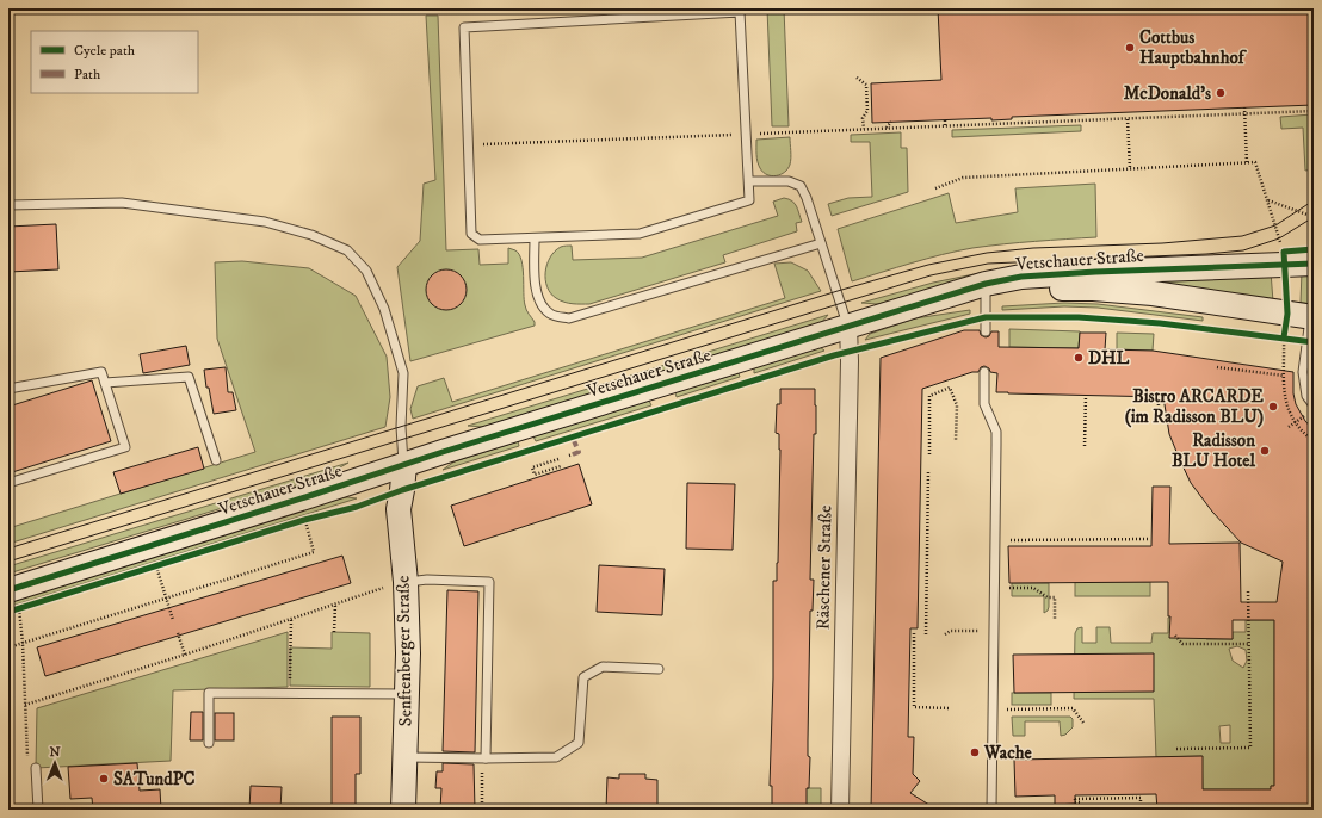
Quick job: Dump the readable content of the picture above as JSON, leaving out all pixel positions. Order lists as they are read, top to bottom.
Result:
{
  "streets": {
    "street": ["Vetschauer Straße", "Räschener Straße", "Senftenberger Straße"]
  },
  "crossings": [
    ["Vetschauer Straße", "Räschener Straße"],
    ["Vetschauer Straße", "Senftenberger Straße"]
  ],
  "places": [
    "Cottbus Hauptbahnhof",
    "McDonald's",
    "DHL",
    "Bistro ARCARDE (im Radisson BLU)",
    "Radisson BLU Hotel",
    "Wache",
    "SATundPC"
  ],
  "legend": ["Cycle path", "Path"],
  "north": "top"
}
